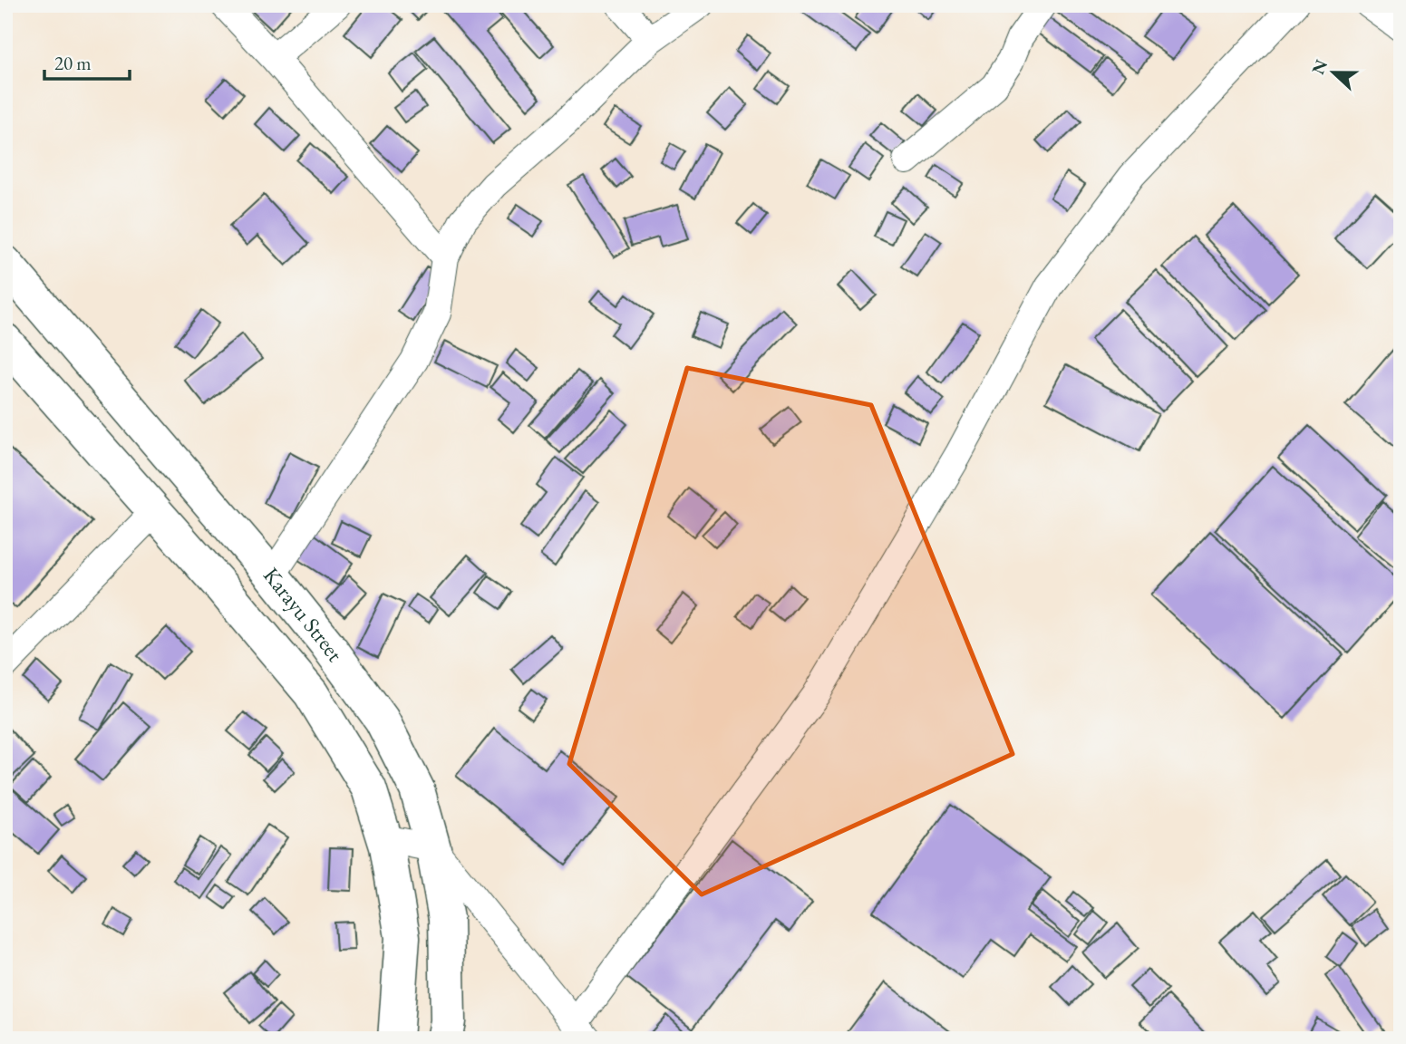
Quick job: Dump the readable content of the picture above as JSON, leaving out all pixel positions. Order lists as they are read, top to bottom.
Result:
{
  "streets": {
    "main road": ["Karayu Street"]
  },
  "scale_bar": "20 m",
  "north": "left"
}
